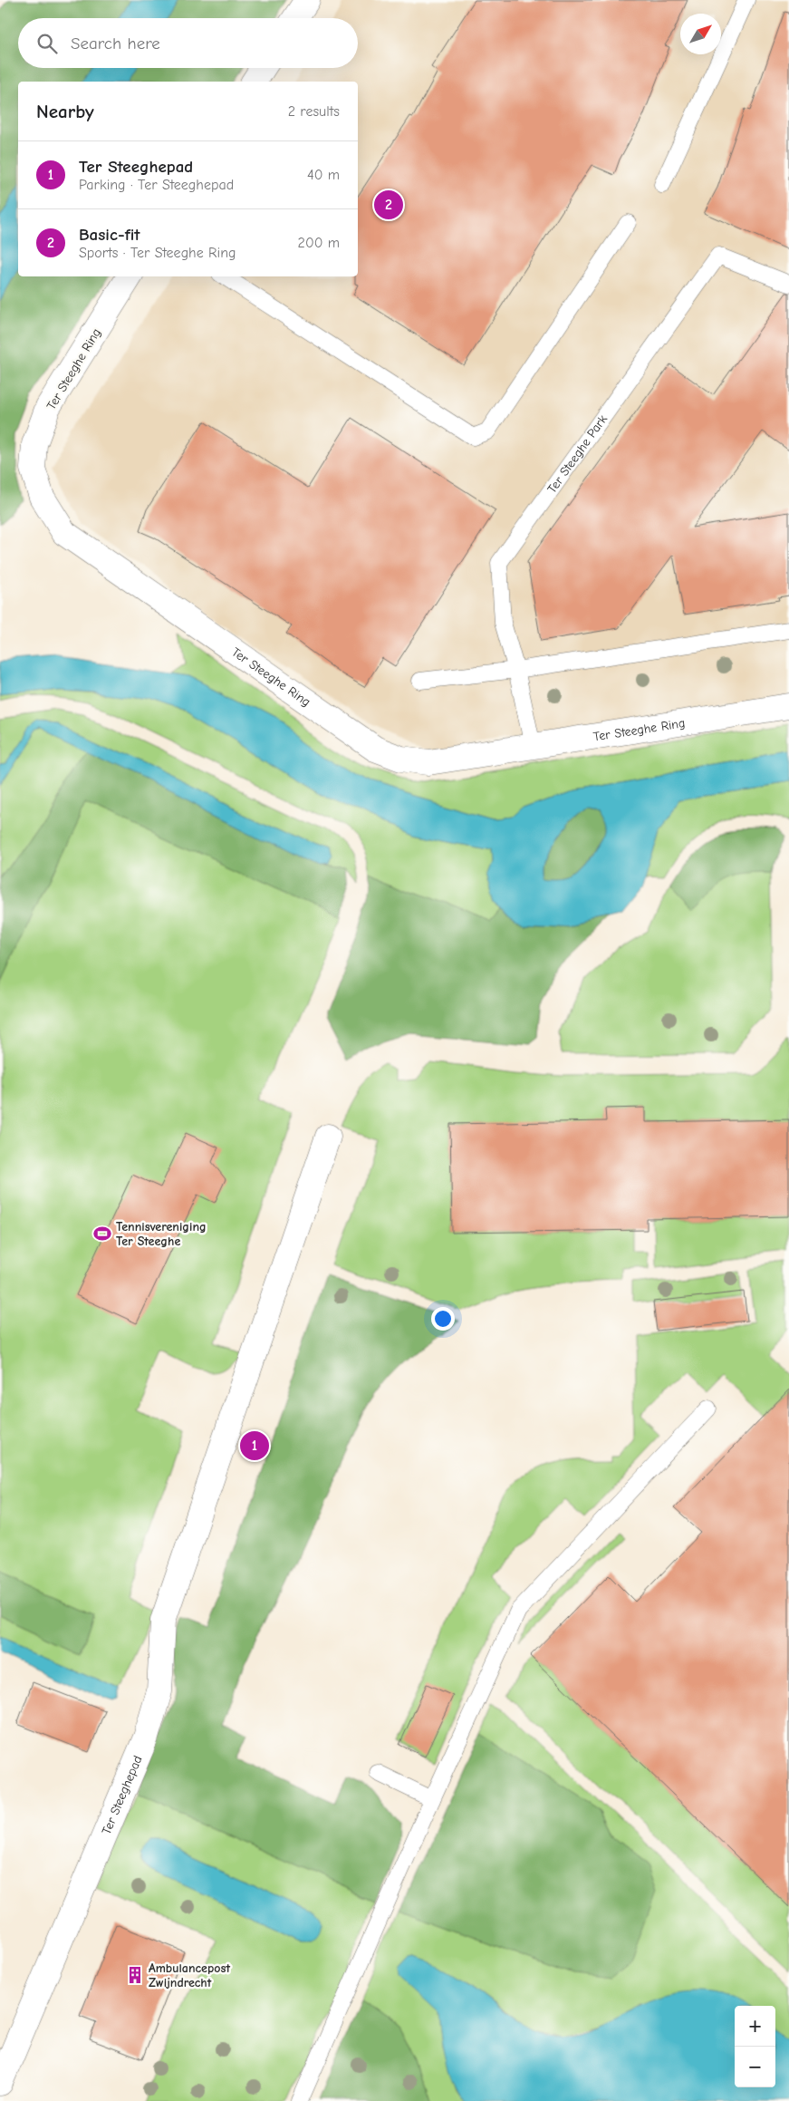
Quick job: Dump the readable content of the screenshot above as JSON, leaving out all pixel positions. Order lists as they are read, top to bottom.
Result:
{
  "streets": {
    "street": ["Ter Steeghe Ring", "Ter Steeghepad"],
    "lane": ["Ter Steeghe Park"]
  },
  "crossings": [
    ["Ter Steeghe Ring", "Ter Steeghe Park"]
  ],
  "places": {
    "sports": ["Tennisvereniging Ter Steeghe"],
    "building": ["Ambulancepost Zwijndrecht"]
  },
  "north": "top right",
  "page": {
    "search": "Search here",
    "heading": ["Nearby", "2 results"],
    "list": [
      {
        "mark": "1",
        "name": "Ter Steeghepad",
        "note": "Parking · Ter Steeghepad",
        "value": "40 m"
      },
      {
        "mark": "2",
        "name": "Basic-fit",
        "note": "Sports · Ter Steeghe Ring",
        "value": "200 m"
      }
    ],
    "pins": ["2", "1"],
    "map_buttons": ["+", "−"]
  }
}
